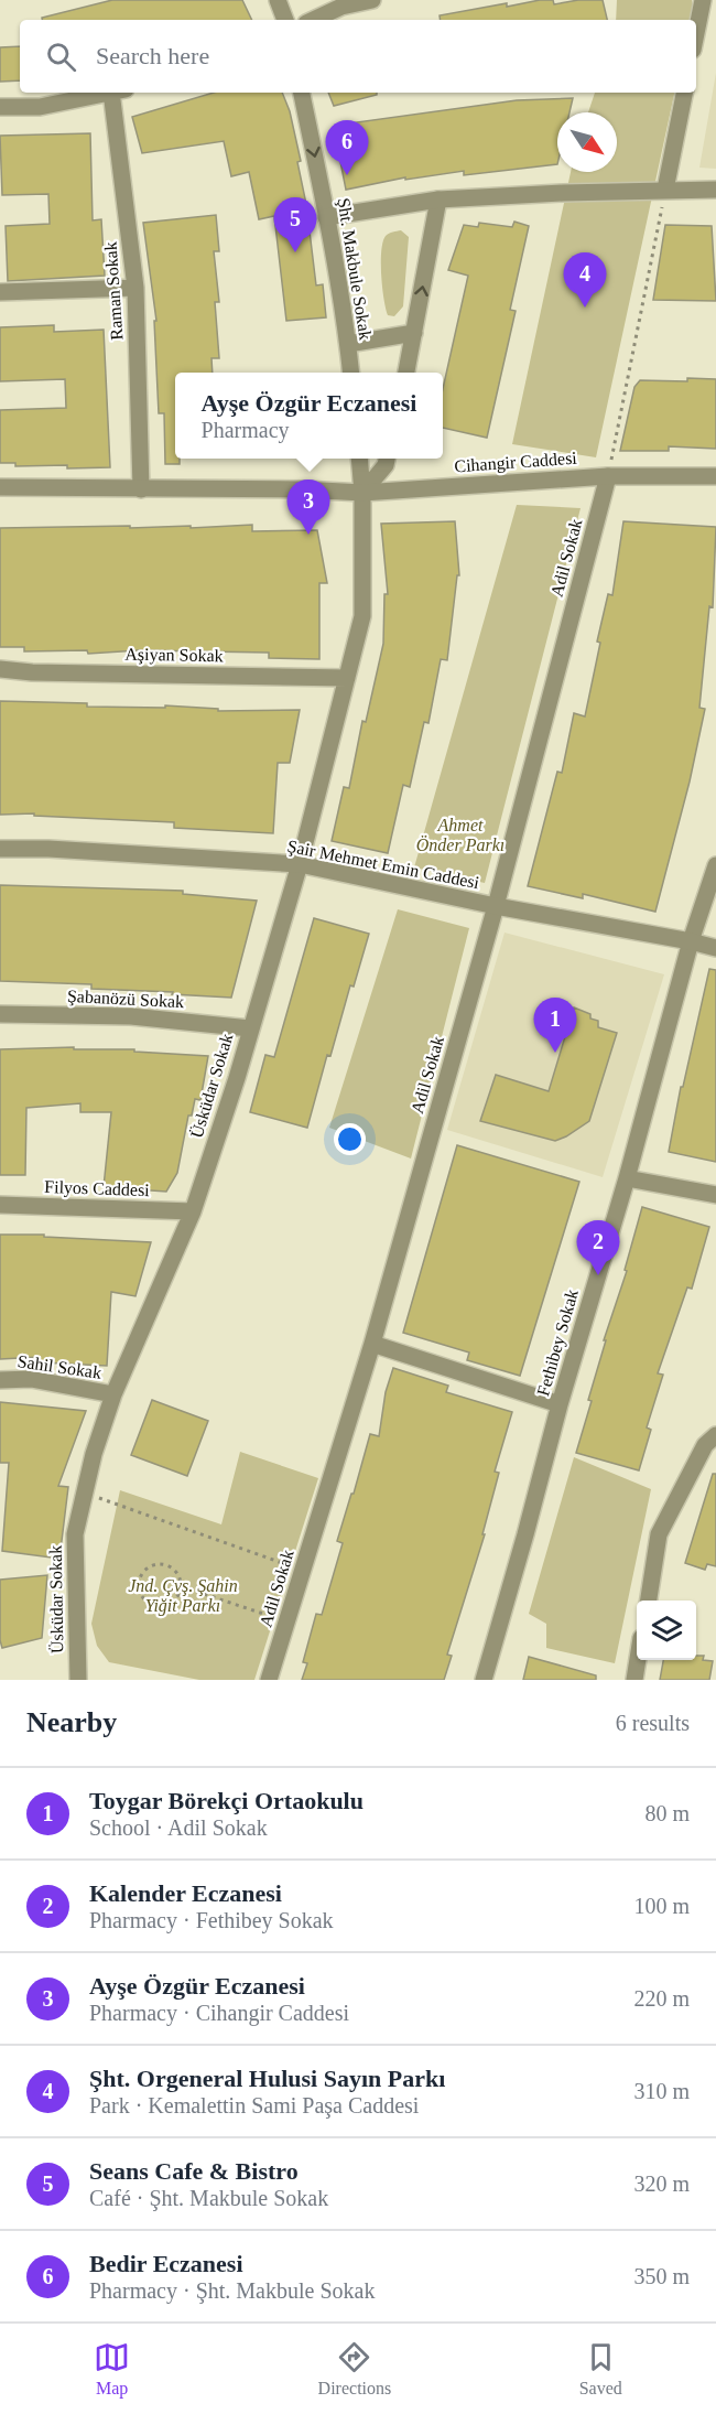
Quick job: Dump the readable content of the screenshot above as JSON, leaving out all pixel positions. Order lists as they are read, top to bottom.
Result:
{
  "streets": {
    "street": [
      "Şht. Makbule Sokak",
      "Raman Sokak",
      "Cihangir Caddesi",
      "Adil Sokak",
      "Aşiyan Sokak",
      "Şair Mehmet Emin Caddesi",
      "Şabanözü Sokak",
      "Üsküdar Sokak",
      "Filyos Caddesi",
      "Fethibey Sokak",
      "Sahil Sokak"
    ]
  },
  "crossings": [
    ["Raman Sokak", "Cihangir Caddesi"],
    ["Cihangir Caddesi", "Adil Sokak"],
    ["Cihangir Caddesi", "Üsküdar Sokak"],
    ["Adil Sokak", "Şair Mehmet Emin Caddesi"],
    ["Aşiyan Sokak", "Üsküdar Sokak"],
    ["Şair Mehmet Emin Caddesi", "Üsküdar Sokak"],
    ["Şair Mehmet Emin Caddesi", "Fethibey Sokak"],
    ["Şabanözü Sokak", "Üsküdar Sokak"],
    ["Üsküdar Sokak", "Filyos Caddesi"],
    ["Üsküdar Sokak", "Sahil Sokak"]
  ],
  "one_way": ["Şht. Makbule Sokak"],
  "parks": ["Ahmet Önder Parkı", "Jnd. Çvş. Şahin Yiğit Parkı"],
  "north": "bottom right",
  "page": {
    "search": "Search here",
    "pins": [
      "6",
      "5",
      "4",
      "3",
      "1",
      "2"
    ],
    "popup": ["Ayşe Özgür Eczanesi", "Pharmacy"],
    "heading": ["Nearby", "6 results"],
    "list": [
      {
        "mark": "1",
        "name": "Toygar Börekçi Ortaokulu",
        "note": "School · Adil Sokak",
        "value": "80 m"
      },
      {
        "mark": "2",
        "name": "Kalender Eczanesi",
        "note": "Pharmacy · Fethibey Sokak",
        "value": "100 m"
      },
      {
        "mark": "3",
        "name": "Ayşe Özgür Eczanesi",
        "note": "Pharmacy · Cihangir Caddesi",
        "value": "220 m"
      },
      {
        "mark": "4",
        "name": "Şht. Orgeneral Hulusi Sayın Parkı",
        "note": "Park · Kemalettin Sami Paşa Caddesi",
        "value": "310 m"
      },
      {
        "mark": "5",
        "name": "Seans Cafe & Bistro",
        "note": "Café · Şht. Makbule Sokak",
        "value": "320 m"
      },
      {
        "mark": "6",
        "name": "Bedir Eczanesi",
        "note": "Pharmacy · Şht. Makbule Sokak",
        "value": "350 m"
      }
    ],
    "nav": ["Map", "Directions", "Saved"]
  }
}
